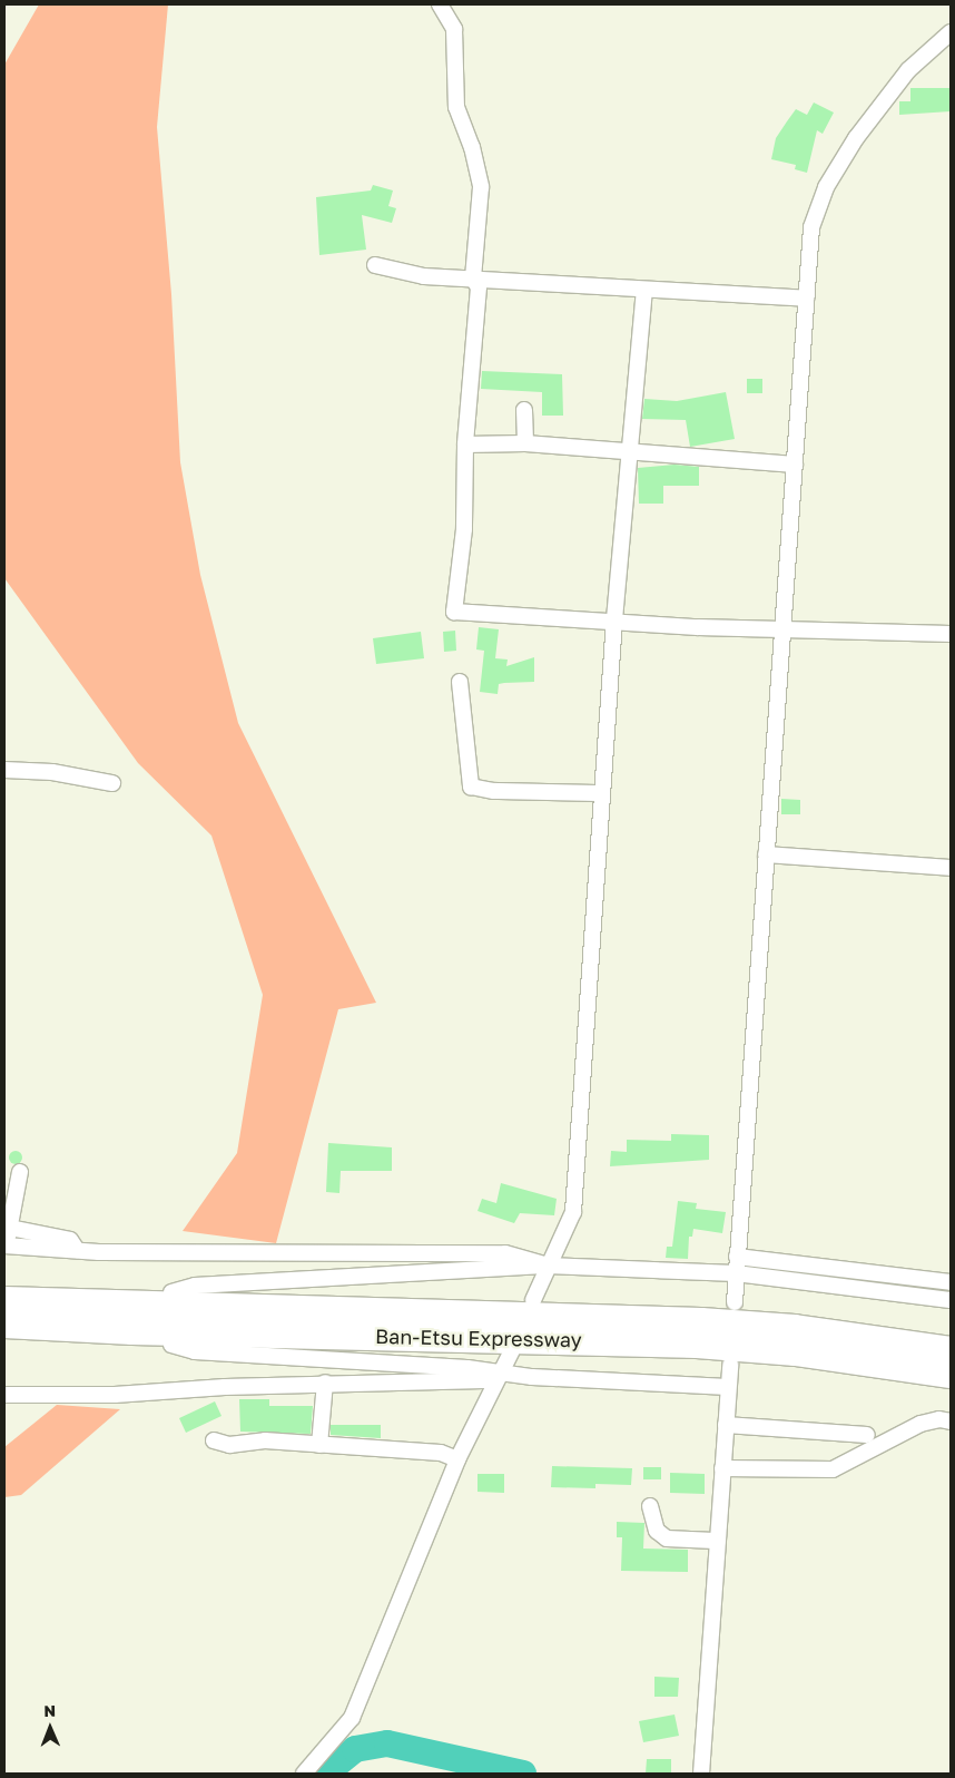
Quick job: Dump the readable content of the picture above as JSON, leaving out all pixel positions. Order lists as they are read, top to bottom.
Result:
{
  "streets": {
    "highway": ["Ban-Etsu Expressway"]
  },
  "north": "top"
}
